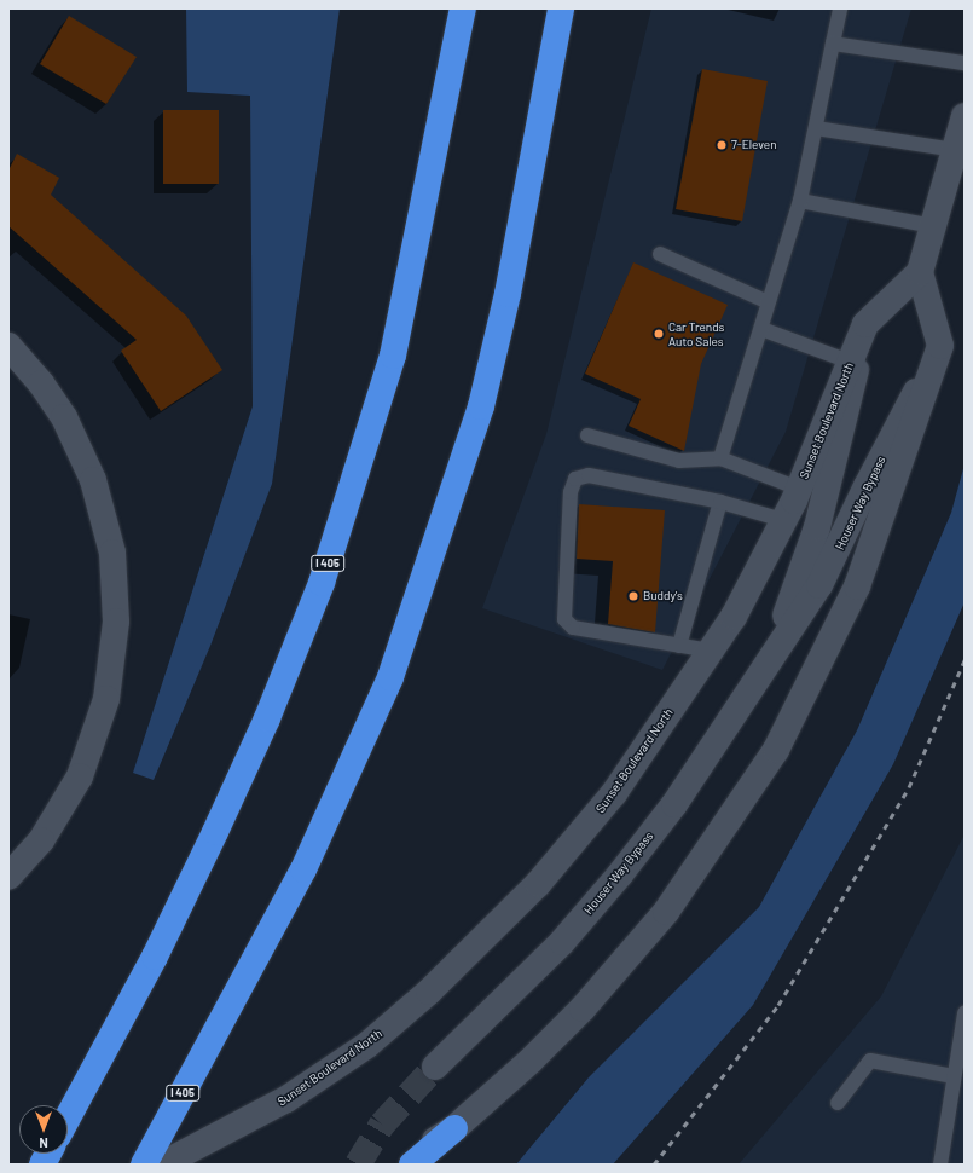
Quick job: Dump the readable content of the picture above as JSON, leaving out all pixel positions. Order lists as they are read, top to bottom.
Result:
{
  "streets": {
    "highway": ["I 405"],
    "main road": ["Sunset Boulevard North", "Houser Way Bypass"]
  },
  "crossings": [
    ["Sunset Boulevard North", "Houser Way Bypass"]
  ],
  "places": ["7-Eleven", "Car Trends Auto Sales", "Buddy's"],
  "north": "bottom"
}
